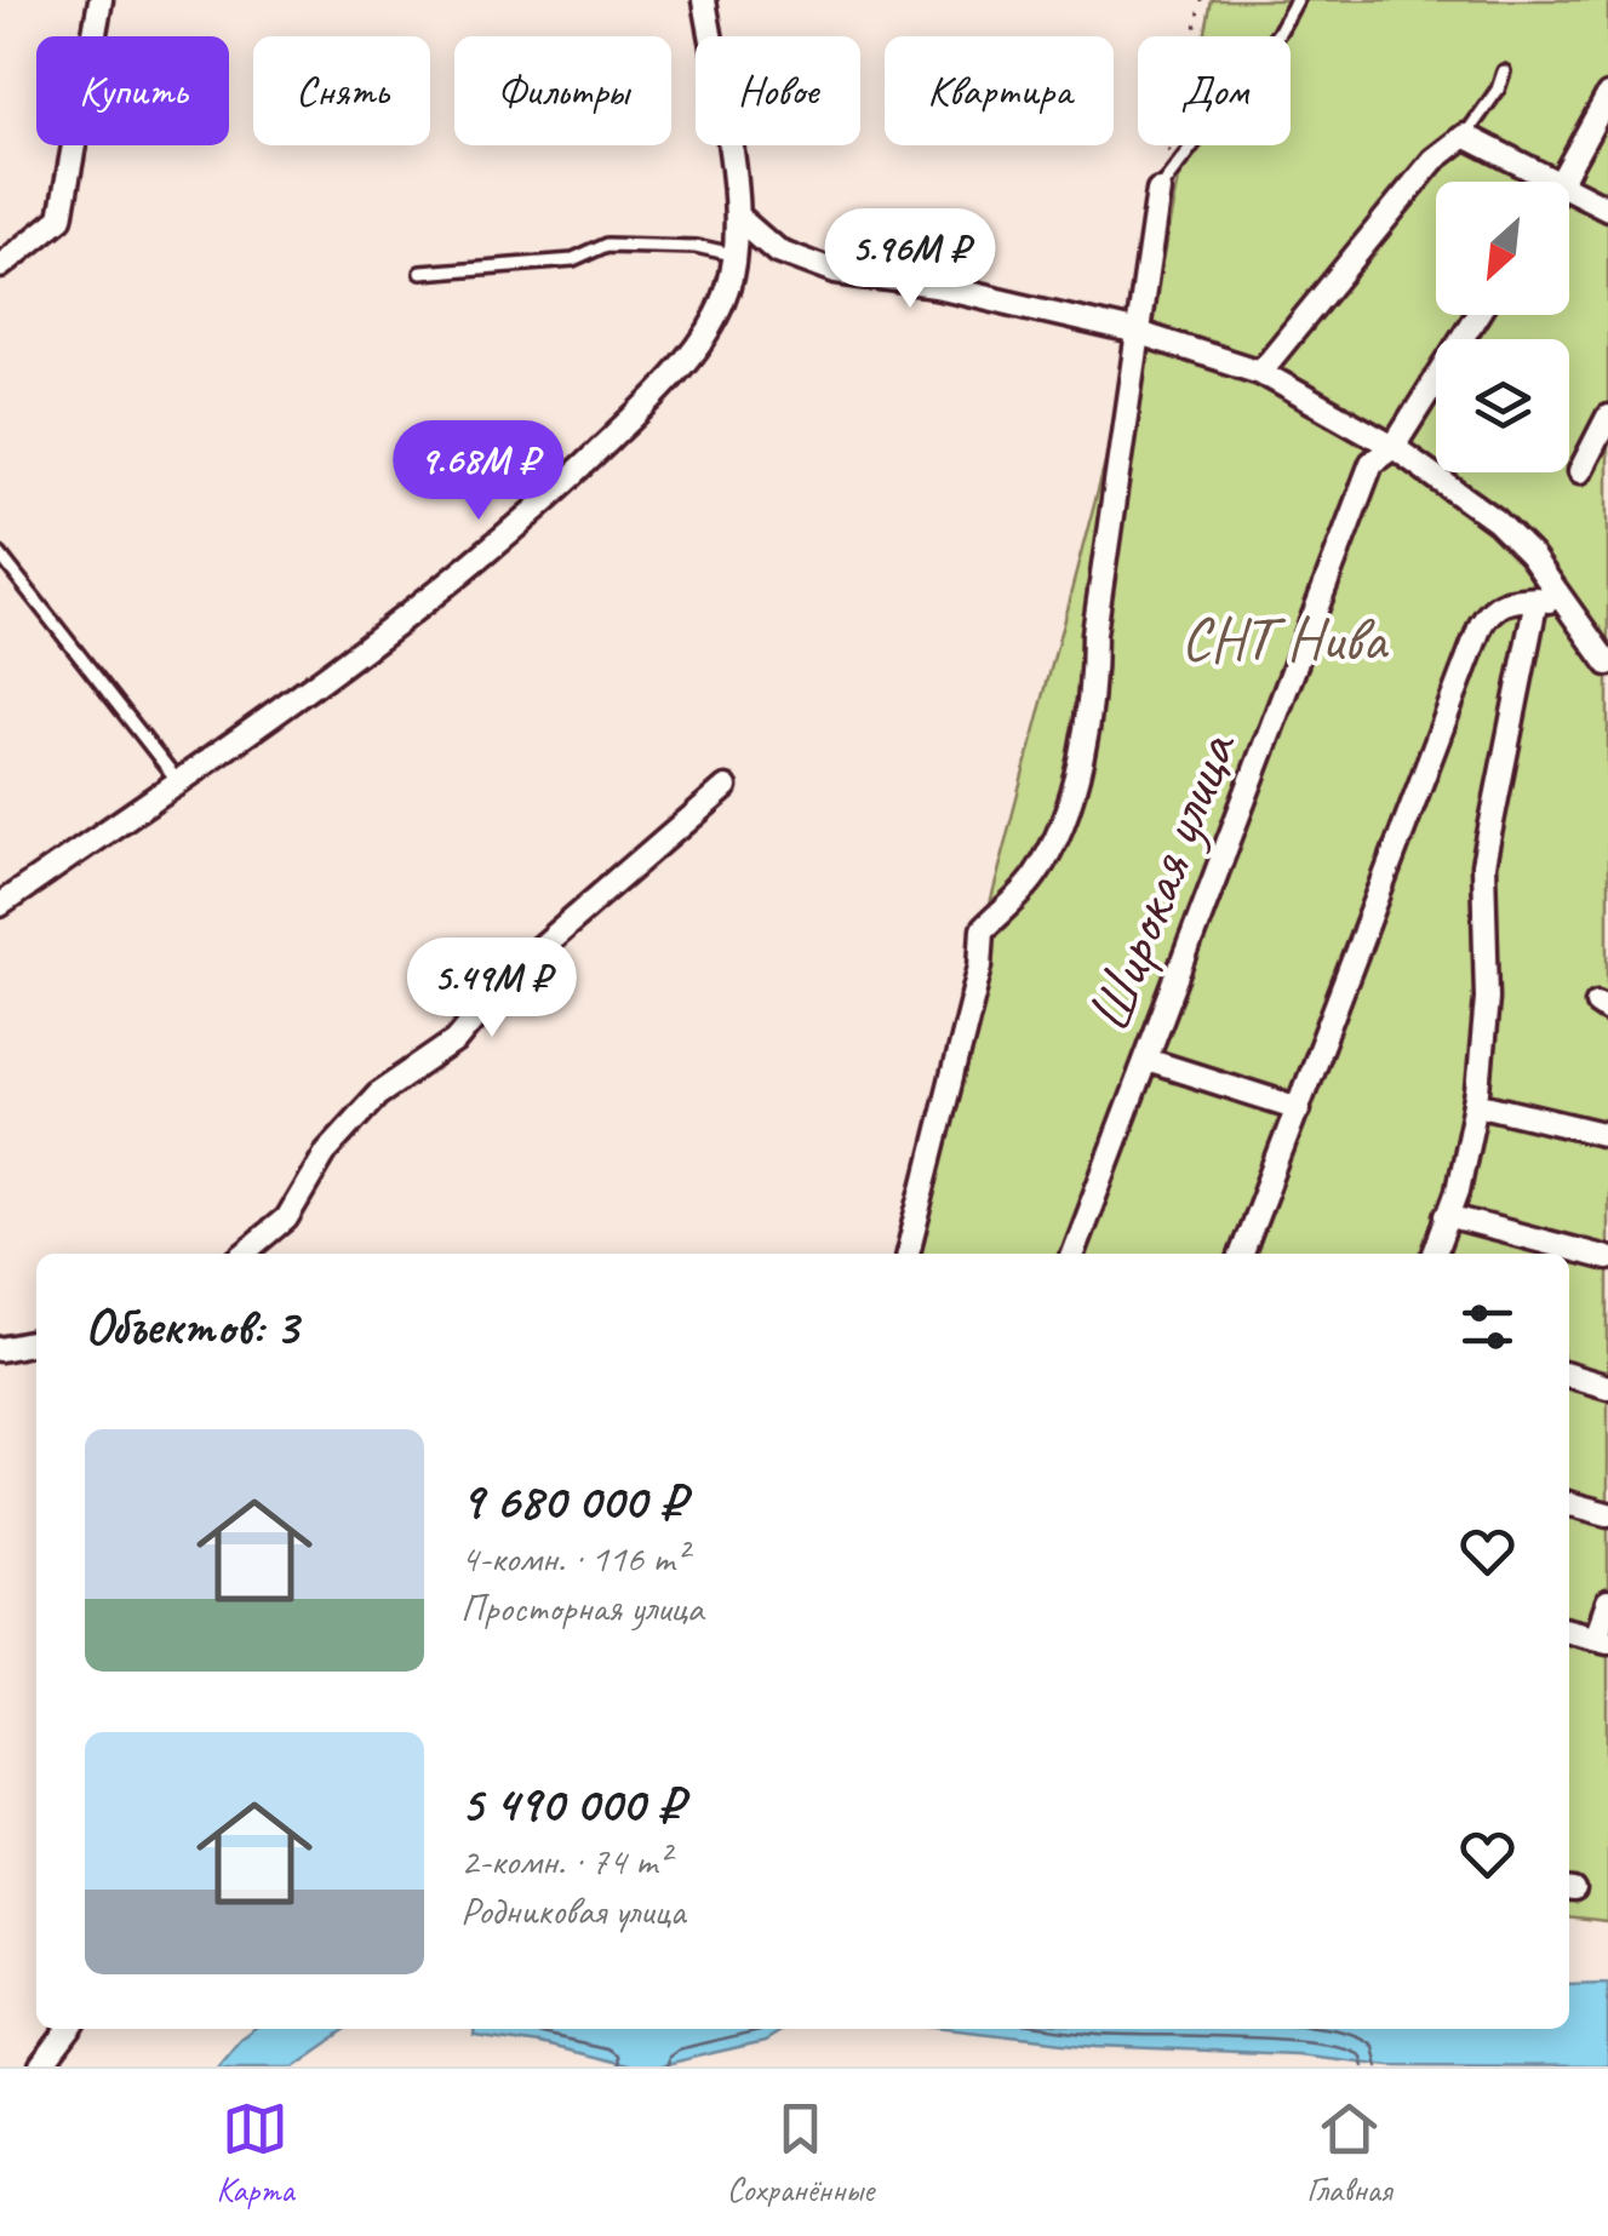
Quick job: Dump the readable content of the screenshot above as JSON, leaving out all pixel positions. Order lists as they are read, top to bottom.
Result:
{
  "streets": {
    "street": ["Широкая улица"]
  },
  "parks": ["СНТ Нива"],
  "north": "bottom left",
  "page": {
    "chip": [
      "Купить",
      "Снять",
      "Фильтры",
      "Новое",
      "Квартира",
      "Дом"
    ],
    "price": ["5.96M ₽", "9.68M ₽", "5.49M ₽"],
    "heading": "Объектов: 3",
    "list": [
      {
        "name": "9 680 000 ₽",
        "note": "4-комн. · 116 m² · Просторная улица"
      },
      {
        "name": "5 490 000 ₽",
        "note": "2-комн. · 74 m² · Родниковая улица"
      }
    ],
    "tabs": ["Карта", "Сохранённые", "Главная"]
  }
}
